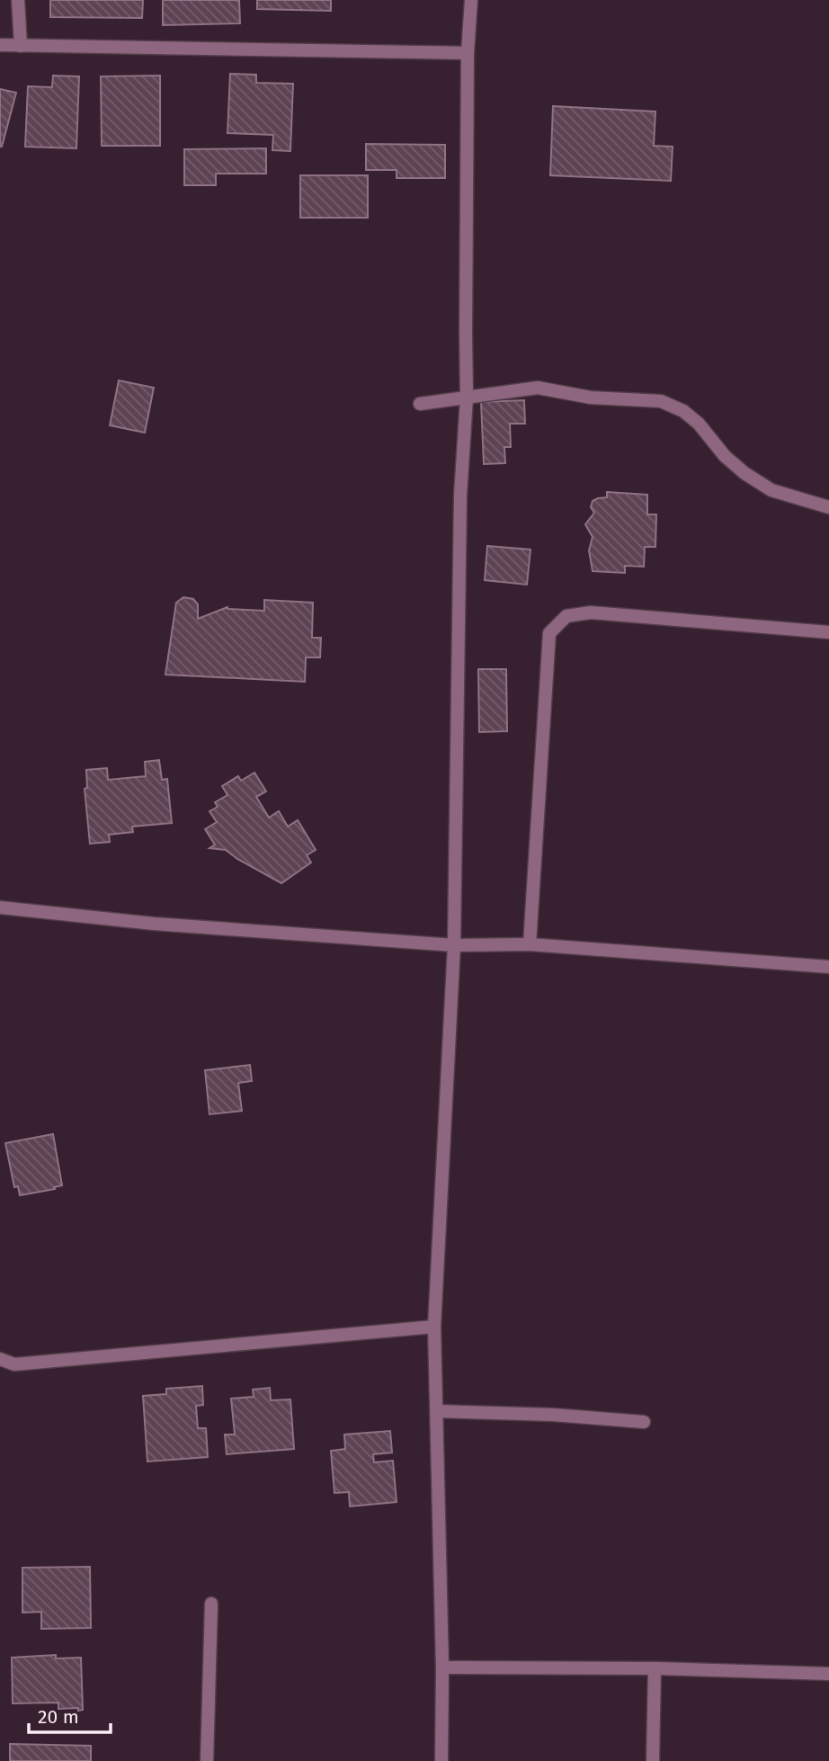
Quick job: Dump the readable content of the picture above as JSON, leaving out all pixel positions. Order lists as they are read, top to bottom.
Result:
{
  "scale_bar": "20 m"
}
